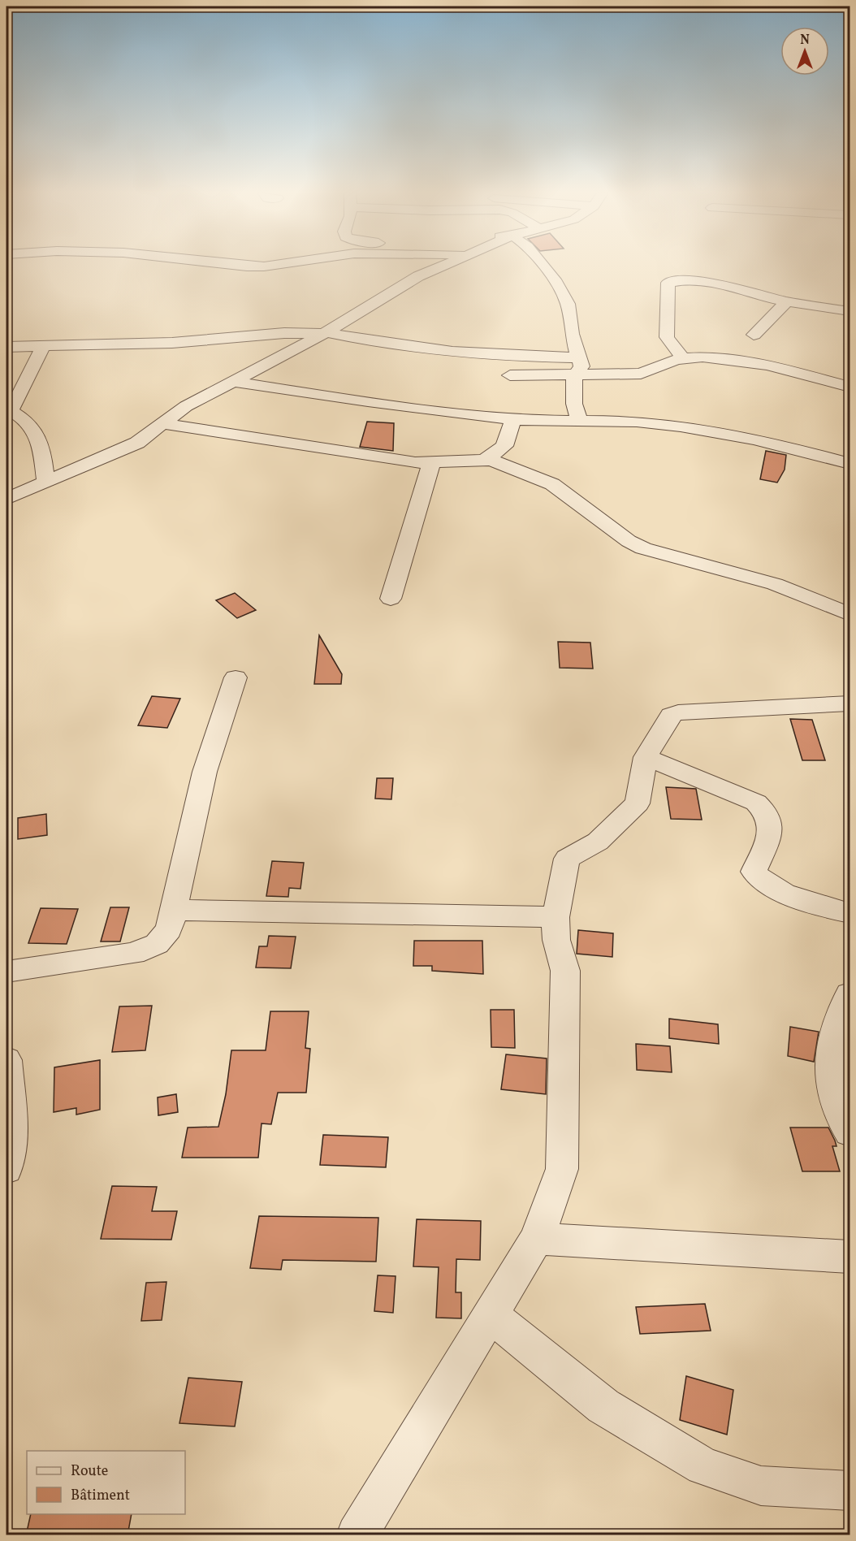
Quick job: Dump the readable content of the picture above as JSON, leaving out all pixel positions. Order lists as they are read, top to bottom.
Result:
{
  "legend": ["Route", "Bâtiment"],
  "north": "top"
}
